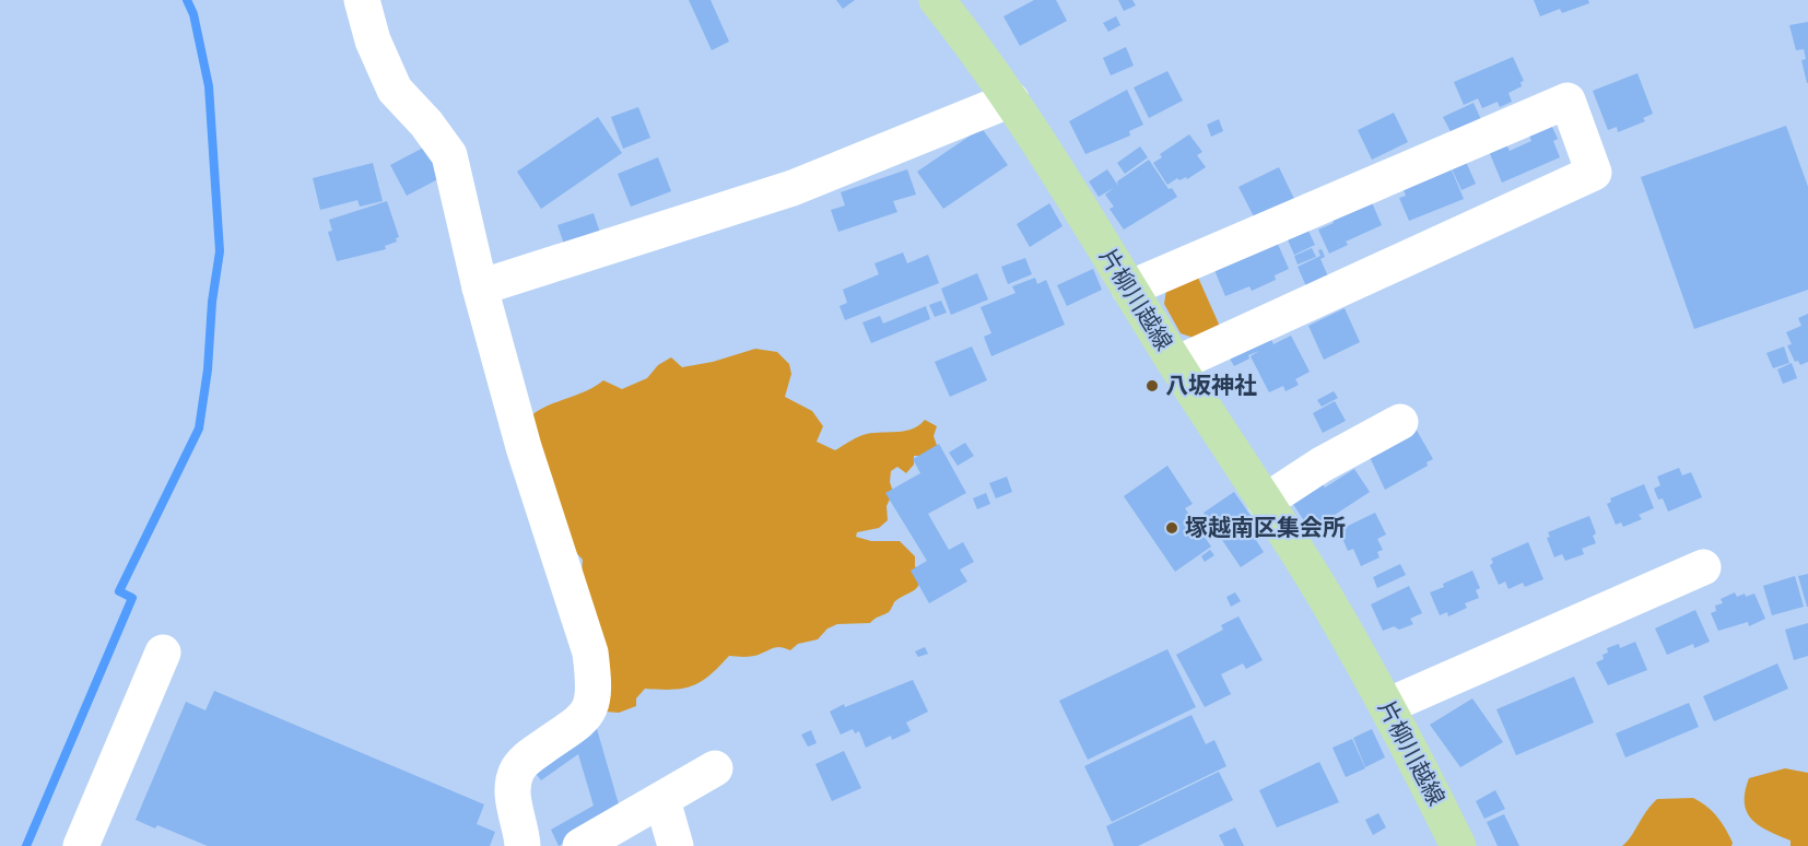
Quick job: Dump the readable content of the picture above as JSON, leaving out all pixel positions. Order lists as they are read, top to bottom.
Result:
{
  "streets": {
    "main road": ["片柳川越線"]
  },
  "places": ["八坂神社", "塚越南区集会所"]
}
